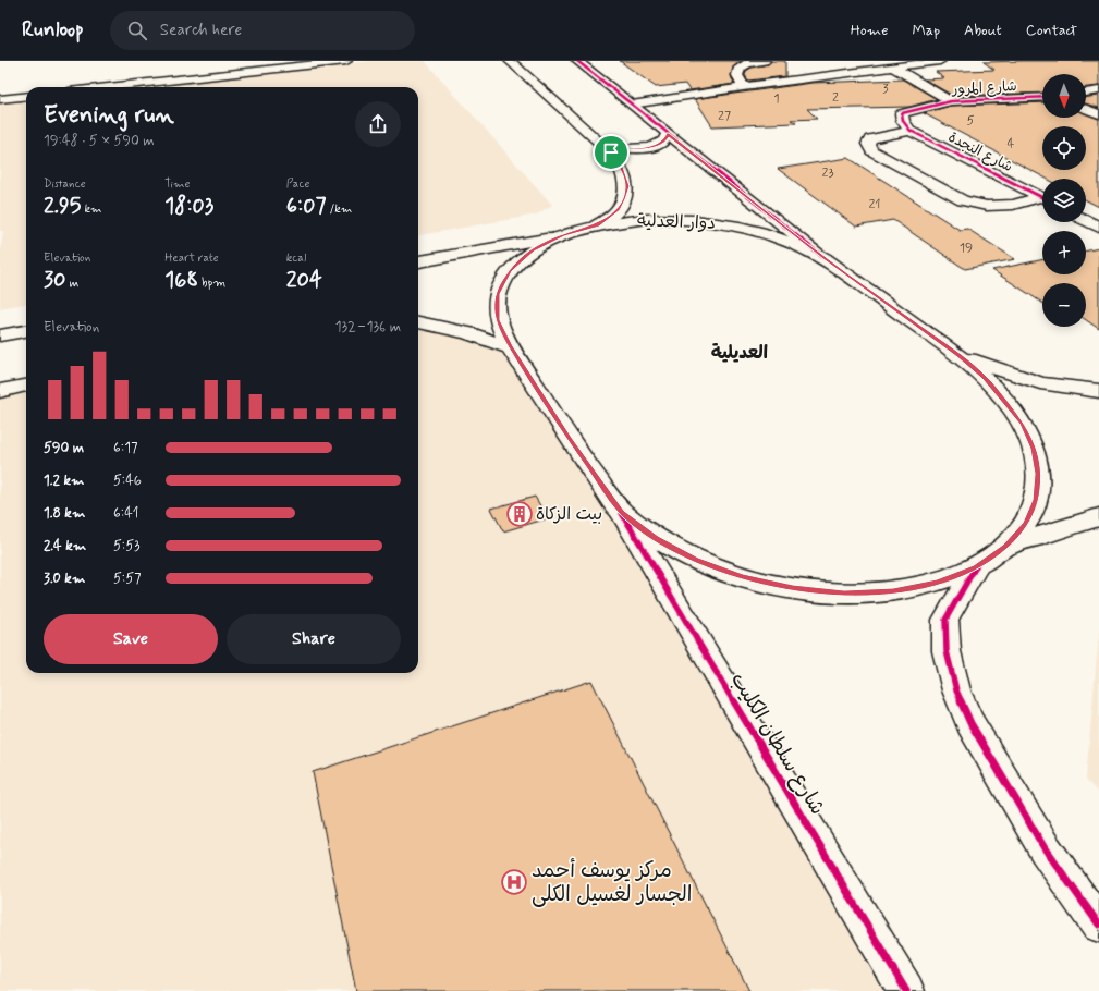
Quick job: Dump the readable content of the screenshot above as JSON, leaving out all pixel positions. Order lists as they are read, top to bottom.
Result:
{
  "streets": {
    "street": [
      "شارع المرور",
      "شارع النجدة",
      "دوار العدلية",
      "شارع سلطان الكليب"
    ]
  },
  "crossings": [
    ["شارع المرور", "شارع النجدة"],
    ["دوار العدلية", "شارع سلطان الكليب"]
  ],
  "districts": ["العديلية"],
  "places": {
    "building": ["بيت الزكاة"],
    "hospital": ["مركز يوسف أحمد الجسار لغسيل الكلى"]
  },
  "house_numbers": [
    "3",
    "2",
    "1",
    "27",
    "5",
    "4",
    "23",
    "21",
    "19"
  ],
  "north": "bottom",
  "page": {
    "header": "Runloop",
    "search": "Search here",
    "nav": [
      "Home",
      "Map",
      "About",
      "Contact"
    ],
    "map_buttons": ["+", "−"],
    "heading": ["Evening run", "19:48 · 5 × 590 m"],
    "stats": [
      ["Distance", "2.95 km"],
      ["Time", "18:03"],
      ["Pace", "6:07 /km"],
      ["Elevation", "30 m"],
      ["Heart rate", "168 bpm"],
      ["kcal", "204"]
    ],
    "chart": ["Elevation", "132–136 m"],
    "list": [
      {
        "name": "590 m",
        "note": "6:17"
      },
      {
        "name": "1.2 km",
        "note": "5:46"
      },
      {
        "name": "1.8 km",
        "note": "6:41"
      },
      {
        "name": "2.4 km",
        "note": "5:53"
      },
      {
        "name": "3.0 km",
        "note": "5:57"
      }
    ],
    "buttons": ["Save", "Share"]
  }
}
